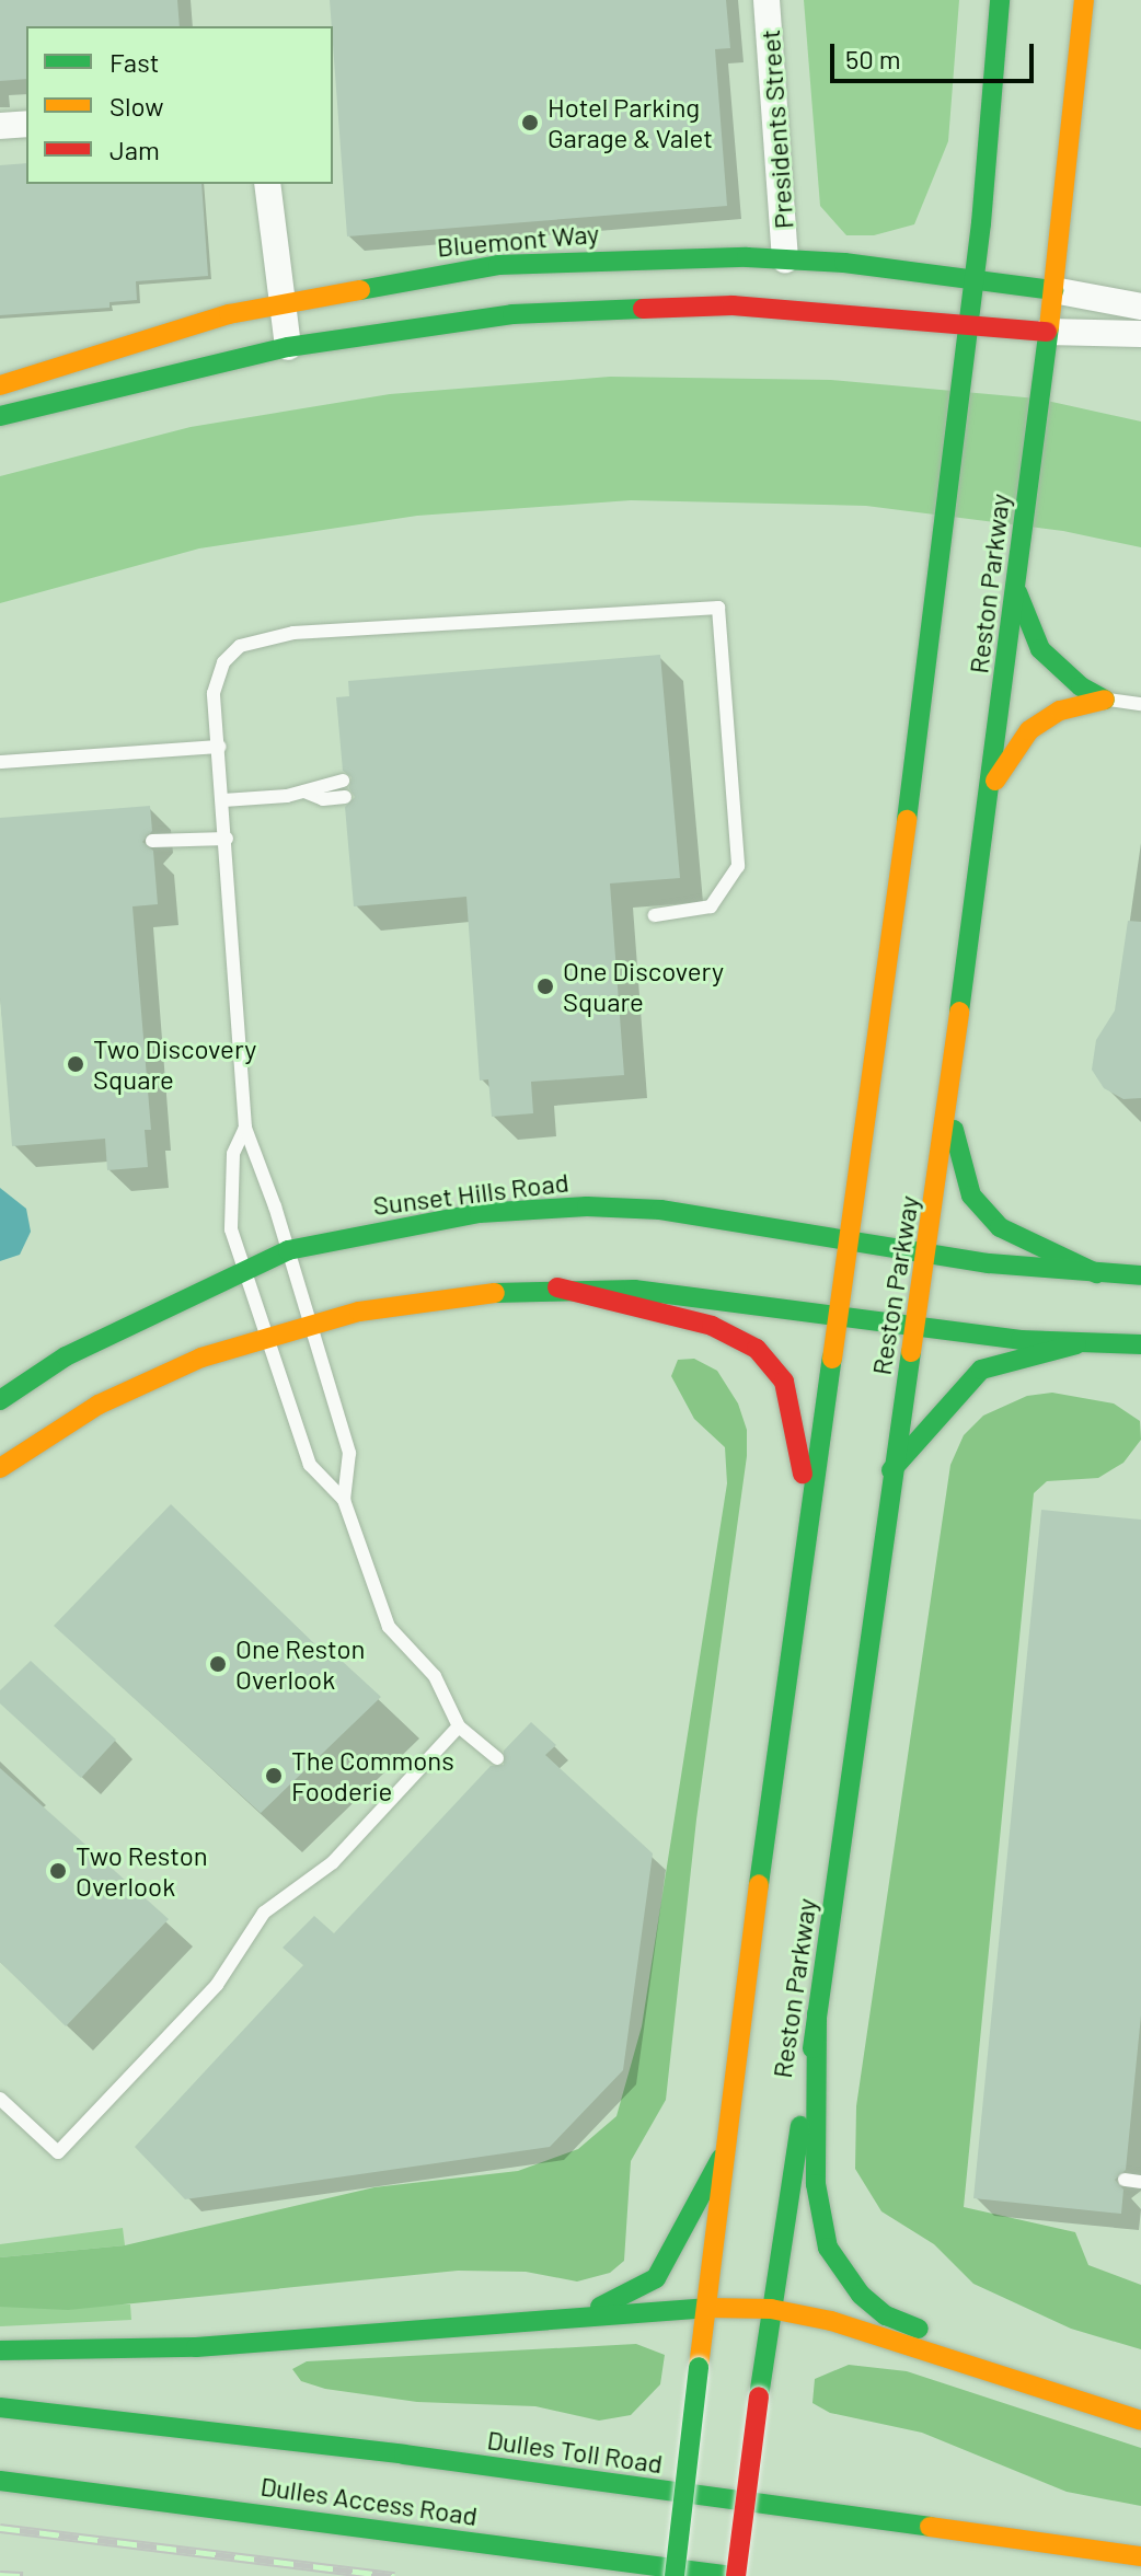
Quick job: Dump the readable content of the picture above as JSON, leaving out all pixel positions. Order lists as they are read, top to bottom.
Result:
{
  "streets": {
    "main road": [
      "Bluemont Way",
      "Reston Parkway",
      "Sunset Hills Road",
      "Dulles Toll Road",
      "Dulles Access Road"
    ],
    "street": ["Presidents Street"]
  },
  "crossings": [
    ["Presidents Street", "Bluemont Way"],
    ["Bluemont Way", "Reston Parkway"],
    ["Reston Parkway", "Sunset Hills Road"],
    ["Reston Parkway", "Dulles Access Road"]
  ],
  "places": [
    "Hotel Parking Garage & Valet",
    "One Discovery Square",
    "Two Discovery Square",
    "One Reston Overlook",
    "The Commons Fooderie",
    "Two Reston Overlook"
  ],
  "legend": ["Fast", "Slow", "Jam"],
  "scale_bar": "50 m"
}
